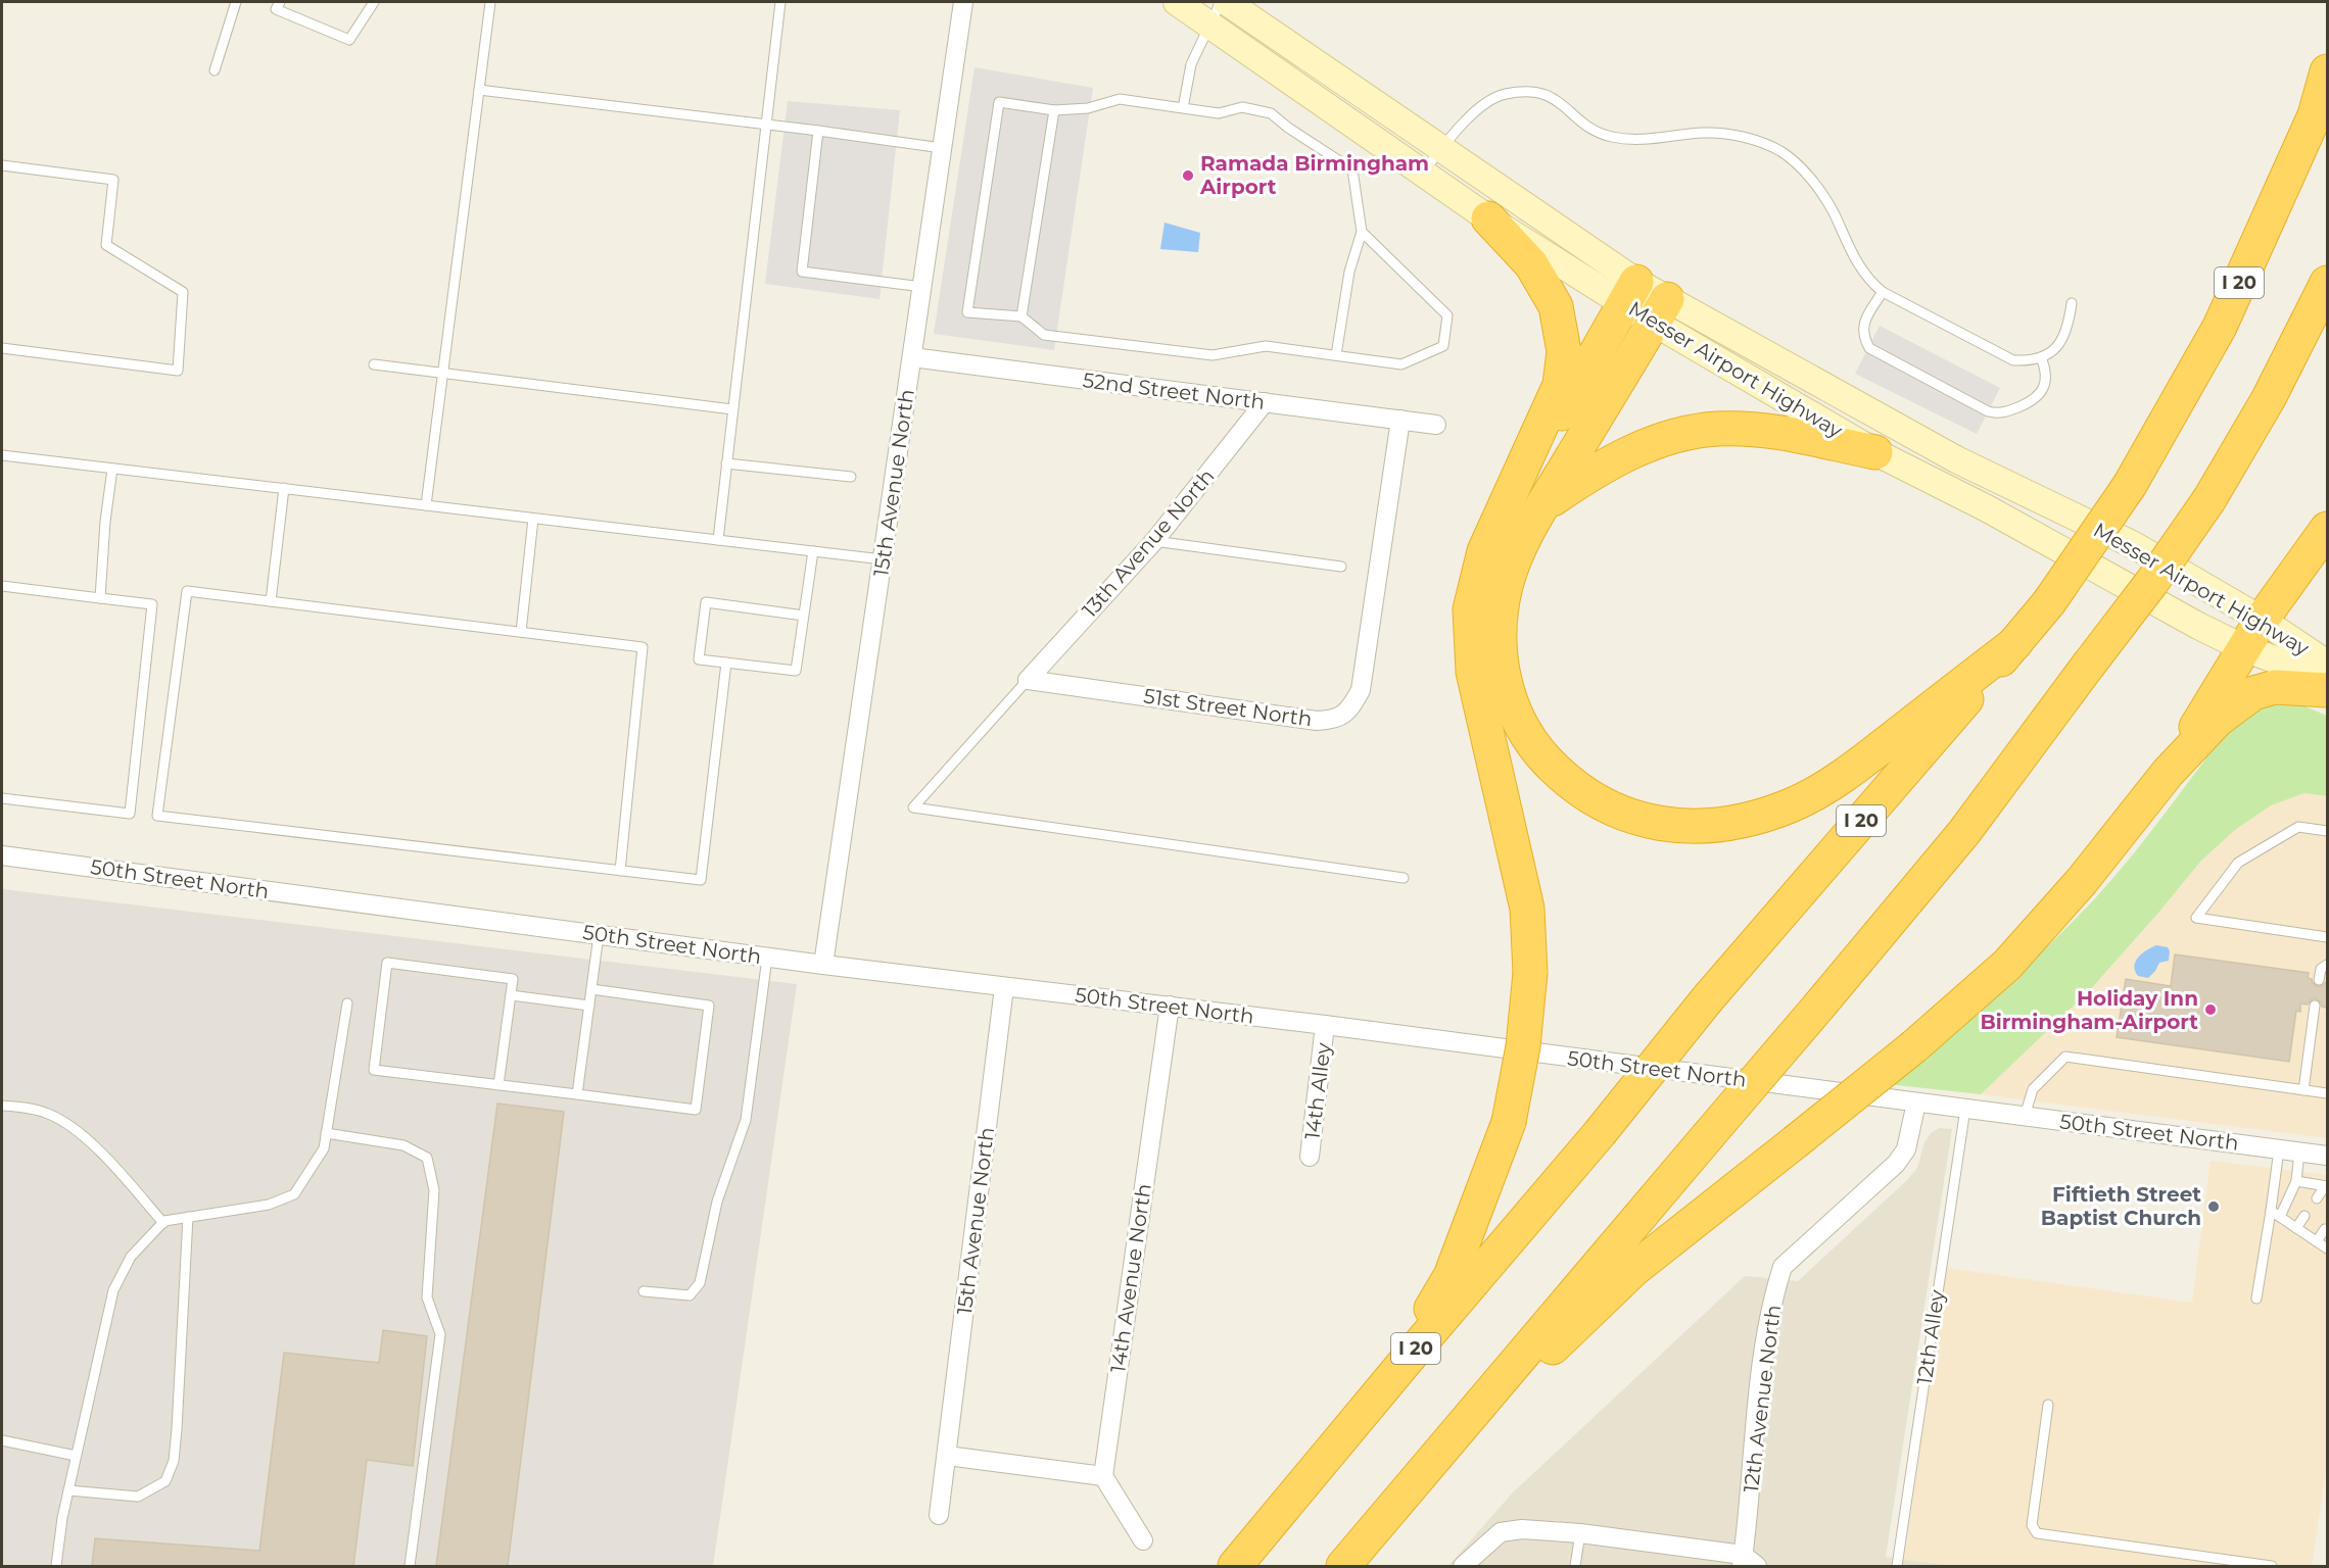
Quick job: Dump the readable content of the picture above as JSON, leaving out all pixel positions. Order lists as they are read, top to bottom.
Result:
{
  "streets": {
    "highway": ["I 20"],
    "main road": ["Messer Airport Highway"],
    "street": [
      "52nd Street North",
      "15th Avenue North",
      "13th Avenue North",
      "51st Street North",
      "50th Street North",
      "14th Alley",
      "14th Avenue North",
      "12th Avenue North"
    ],
    "lane": ["12th Alley"]
  },
  "crossings": [
    ["52nd Street North", "15th Avenue North"],
    ["52nd Street North", "13th Avenue North"],
    ["52nd Street North", "51st Street North"],
    ["15th Avenue North", "50th Street North"],
    ["13th Avenue North", "51st Street North"],
    ["50th Street North", "14th Alley"],
    ["50th Street North", "14th Avenue North"],
    ["50th Street North", "12th Alley"],
    ["50th Street North", "12th Avenue North"]
  ],
  "places": ["Ramada Birmingham Airport", "Holiday Inn Birmingham-Airport", "Fiftieth Street Baptist Church"]
}
